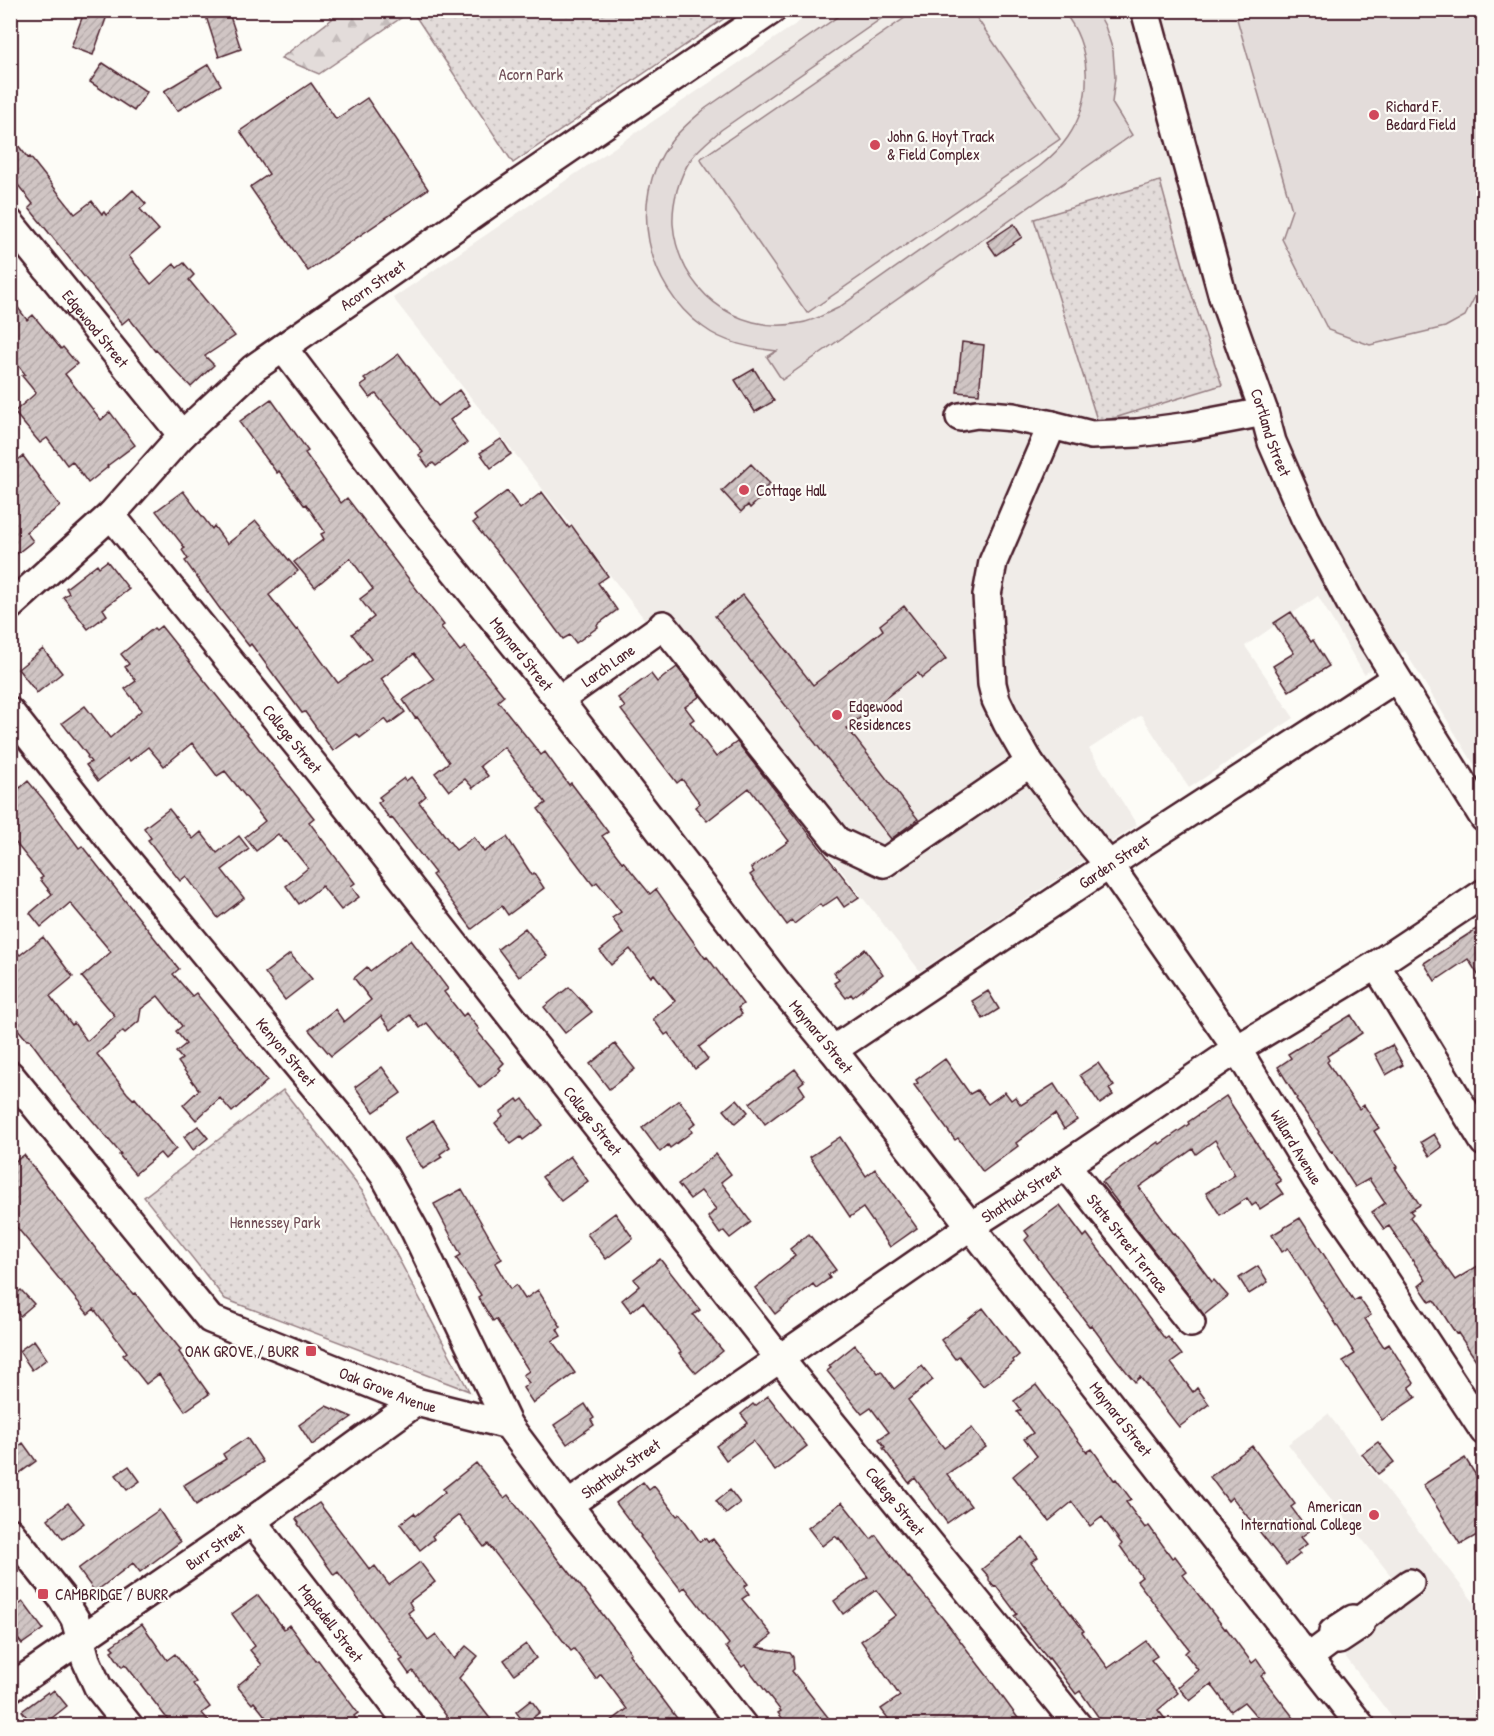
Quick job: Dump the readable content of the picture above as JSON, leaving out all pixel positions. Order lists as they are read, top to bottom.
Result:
{
  "streets": {
    "street": [
      "Acorn Street",
      "Edgewood Street",
      "Cortland Street",
      "Maynard Street",
      "Larch Lane",
      "College Street",
      "Garden Street",
      "Kenyon Street",
      "Willard Avenue",
      "Shattuck Street",
      "State Street Terrace",
      "Oak Grove Avenue",
      "Burr Street",
      "Mapledell Street"
    ]
  },
  "crossings": [
    ["Acorn Street", "Edgewood Street"],
    ["Acorn Street", "Maynard Street"],
    ["Acorn Street", "College Street"],
    ["Cortland Street", "Garden Street"],
    ["Maynard Street", "Larch Lane"],
    ["Maynard Street", "Garden Street"],
    ["Maynard Street", "Shattuck Street"],
    ["Larch Lane", "Willard Avenue"],
    ["College Street", "Shattuck Street"],
    ["Garden Street", "Willard Avenue"],
    ["Kenyon Street", "Oak Grove Avenue"],
    ["Willard Avenue", "Shattuck Street"],
    ["Shattuck Street", "State Street Terrace"],
    ["Oak Grove Avenue", "Burr Street"],
    ["Burr Street", "Mapledell Street"]
  ],
  "parks": ["Acorn Park", "Hennessey Park"],
  "places": {
    "other": [
      "Richard F. Bedard Field",
      "John G. Hoyt Track & Field Complex",
      "Cottage Hall",
      "Edgewood Residences",
      "American International College"
    ],
    "transit": ["OAK GROVE / BURR", "CAMBRIDGE / BURR"]
  }
}
